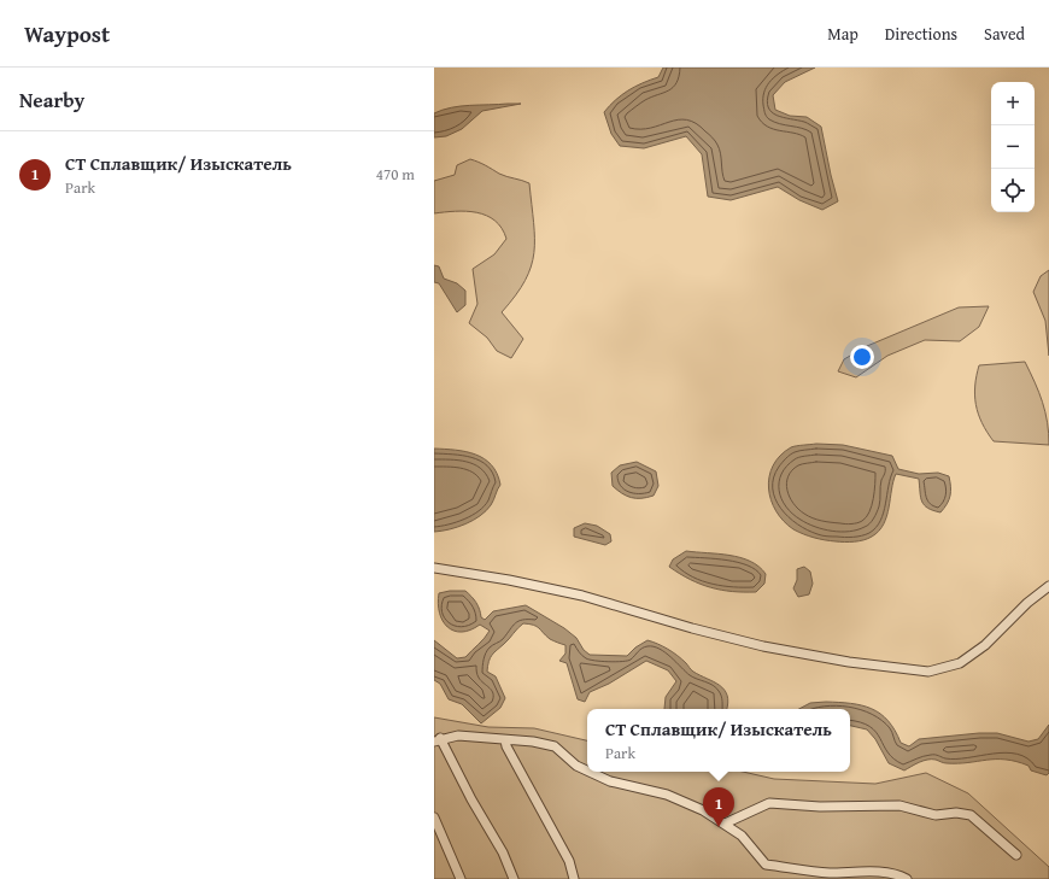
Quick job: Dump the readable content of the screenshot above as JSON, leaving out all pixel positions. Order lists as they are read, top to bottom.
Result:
{
  "page": {
    "header": "Waypost",
    "nav": ["Map", "Directions", "Saved"],
    "heading": "Nearby",
    "map_buttons": ["+", "−"],
    "list": [
      {
        "mark": "1",
        "name": "СТ Сплавщик/ Изыскатель",
        "note": "Park",
        "value": "470 m"
      }
    ],
    "popup": ["СТ Сплавщик/ Изыскатель", "Park"],
    "pins": "1"
  }
}
